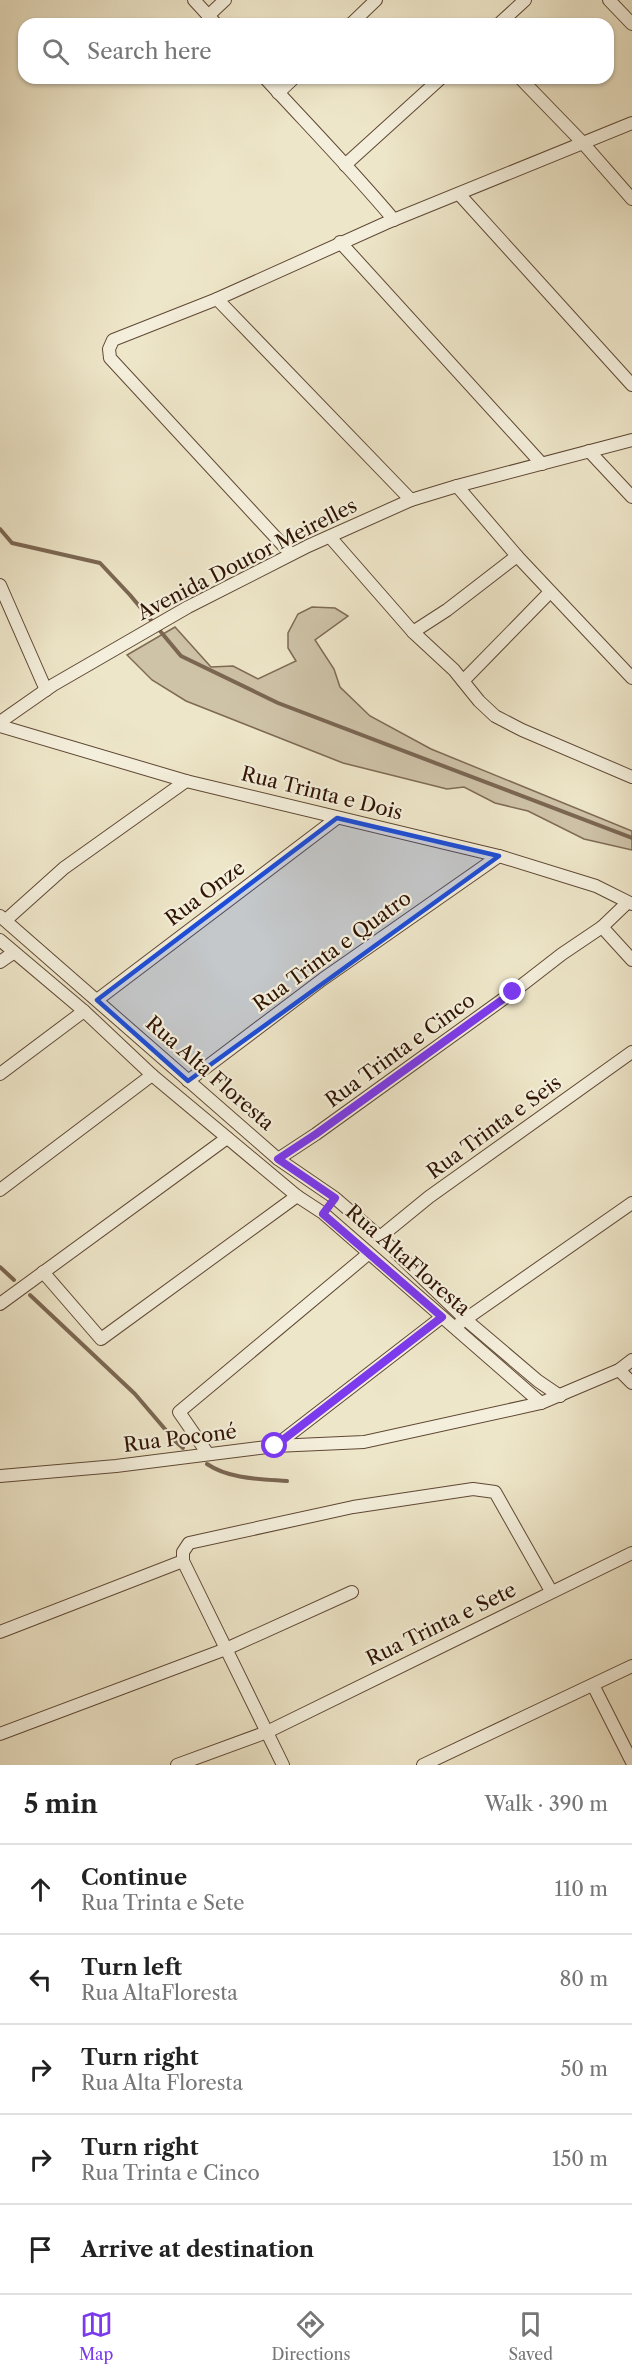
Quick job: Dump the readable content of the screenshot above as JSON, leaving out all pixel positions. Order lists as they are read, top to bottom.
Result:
{
  "streets": {
    "street": [
      "Avenida Doutor Meirelles",
      "Rua Trinta e Dois",
      "Rua Onze",
      "Rua Trinta e Quatro",
      "Rua Trinta e Cinco",
      "Rua Alta Floresta",
      "Rua Trinta e Seis",
      "Rua AltaFloresta",
      "Rua Poconé",
      "Rua Trinta e Sete"
    ]
  },
  "crossings": [
    ["Avenida Doutor Meirelles", "Rua Trinta e Dois"],
    ["Rua Trinta e Dois", "Rua Onze"],
    ["Rua Trinta e Dois", "Rua Trinta e Quatro"],
    ["Rua Trinta e Dois", "Rua Trinta e Cinco"],
    ["Rua Onze", "Rua Alta Floresta"],
    ["Rua Trinta e Quatro", "Rua Alta Floresta"],
    ["Rua Trinta e Cinco", "Rua Alta Floresta"],
    ["Rua Alta Floresta", "Rua Trinta e Seis"],
    ["Rua Alta Floresta", "Rua Poconé"],
    ["Rua AltaFloresta", "Rua Poconé"]
  ],
  "page": {
    "search": "Search here",
    "heading": ["5 min", "Walk · 390 m"],
    "list": [
      ["Continue", "Rua Trinta e Sete", "110 m"],
      ["Turn left", "Rua AltaFloresta", "80 m"],
      ["Turn right", "Rua Alta Floresta", "50 m"],
      ["Turn right", "Rua Trinta e Cinco", "150 m"],
      "Arrive at destination"
    ],
    "nav": ["Map", "Directions", "Saved"]
  }
}
